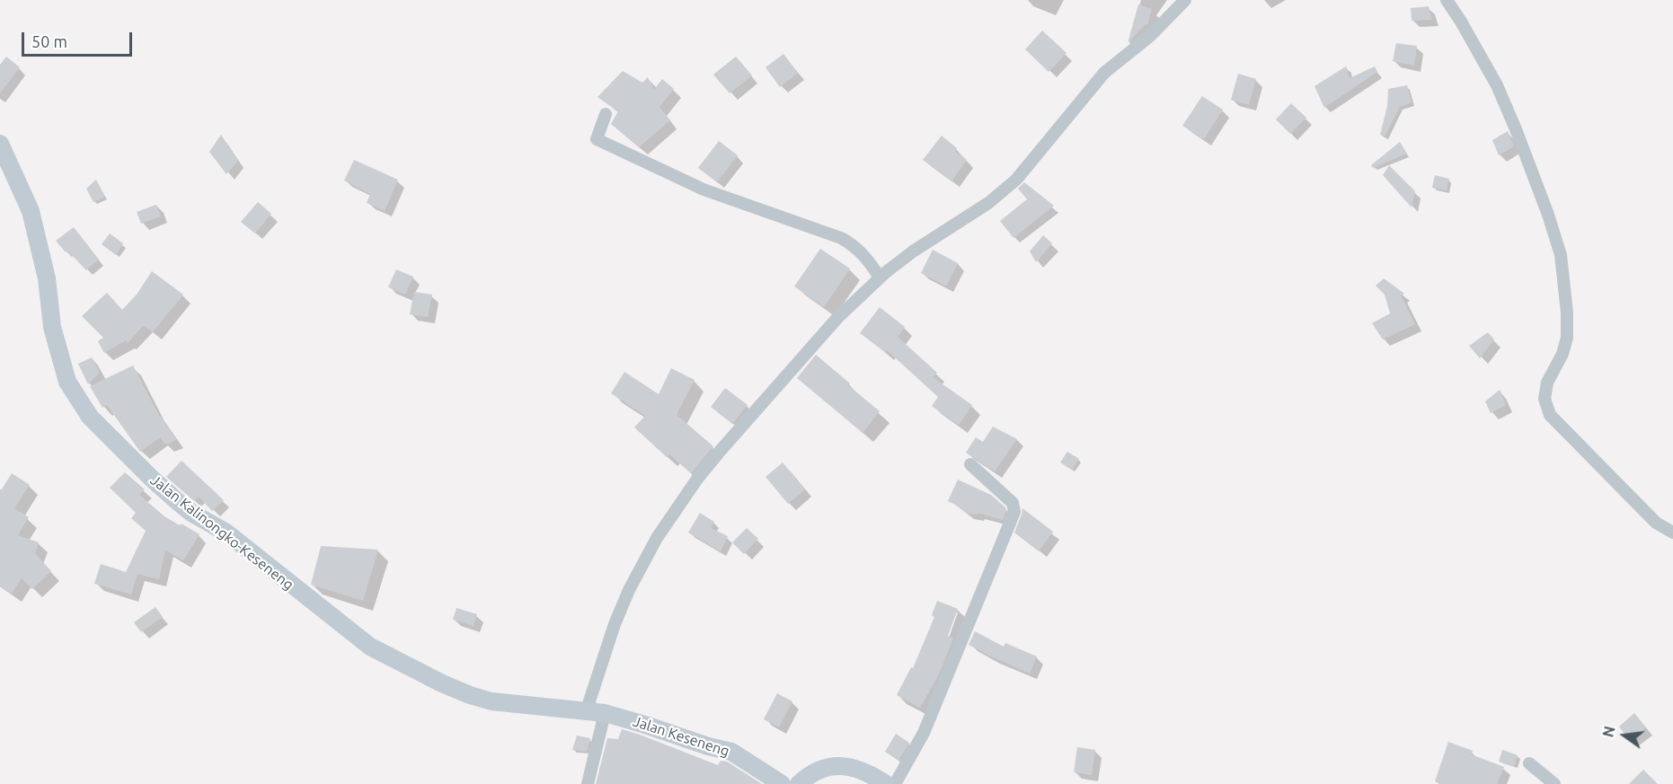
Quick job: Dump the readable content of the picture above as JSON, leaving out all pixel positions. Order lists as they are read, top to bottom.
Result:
{
  "streets": {
    "street": ["Jalan Kalinongko-Keseneng", "Jalan Keseneng"]
  },
  "crossings": [
    ["Jalan Kalinongko-Keseneng", "Jalan Keseneng"]
  ],
  "scale_bar": "50 m",
  "north": "left"
}
